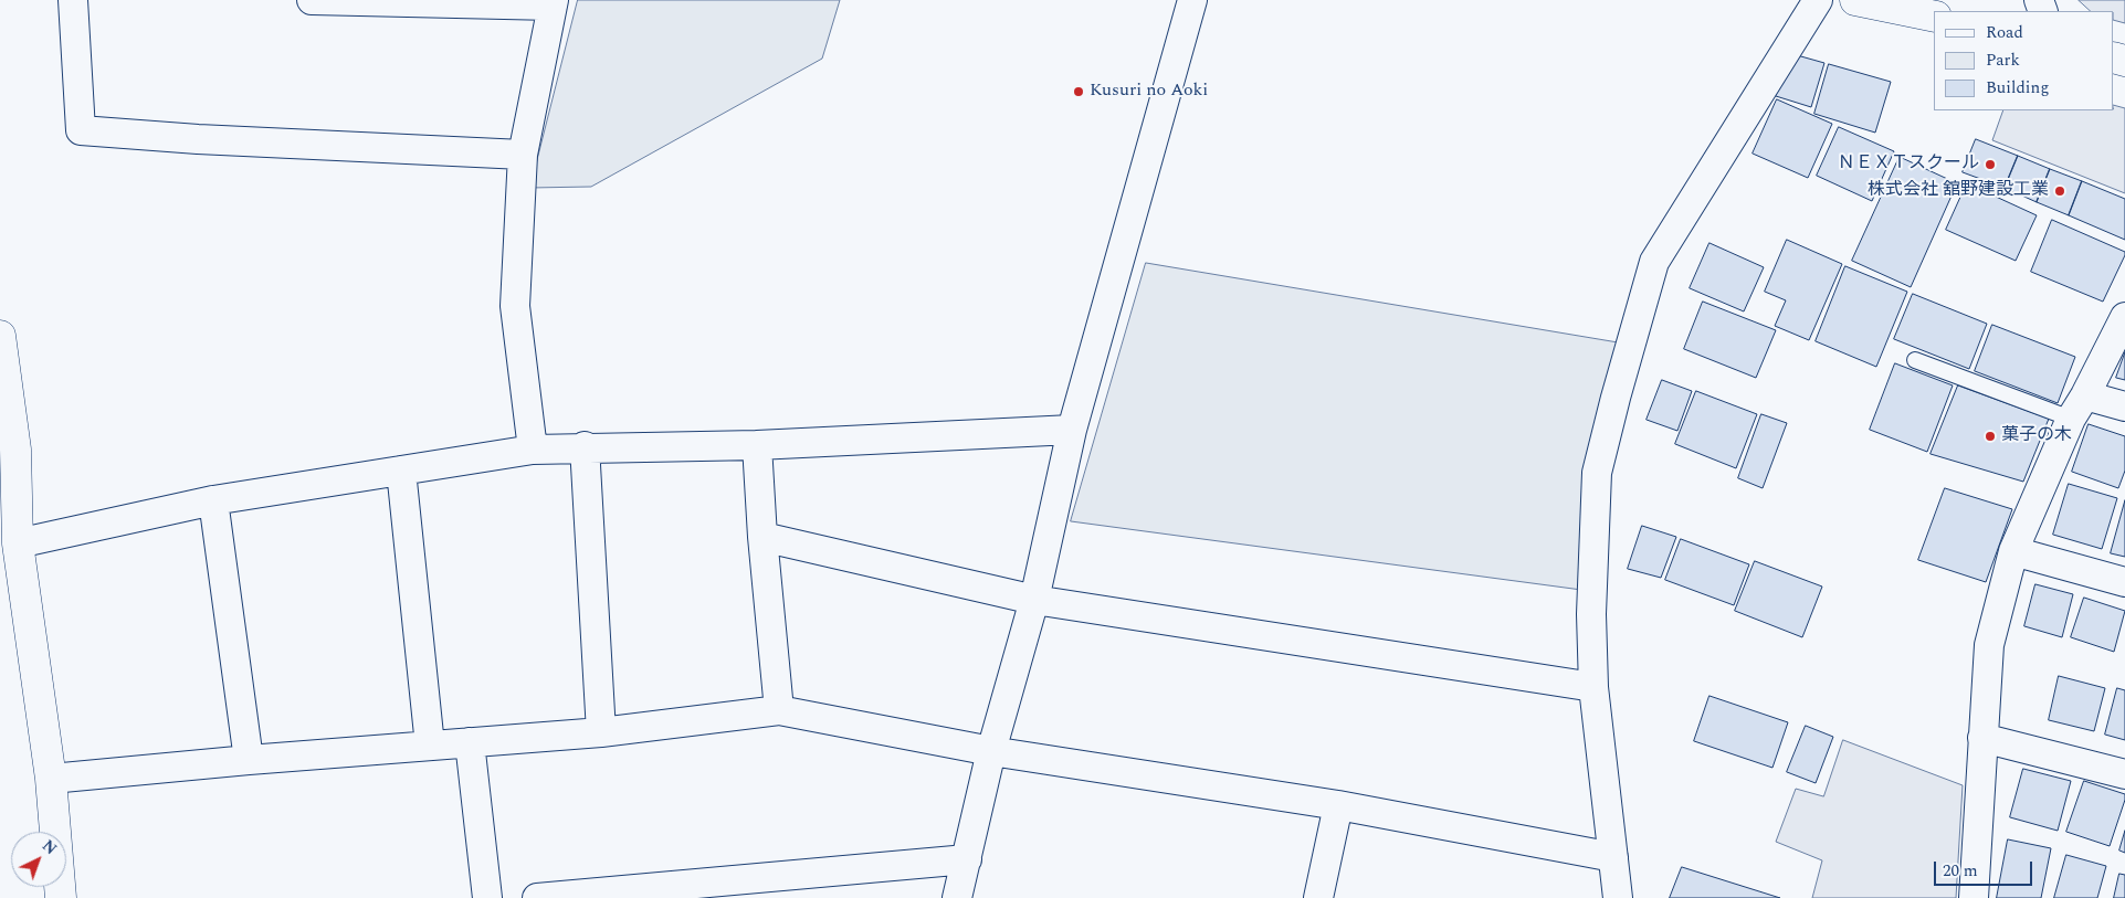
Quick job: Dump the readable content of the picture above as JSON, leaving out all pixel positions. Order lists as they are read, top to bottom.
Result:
{
  "places": [
    "Kusuri no Aoki",
    "ＮＥＸＴスクール",
    "株式会社 舘野建設工業",
    "菓子の木"
  ],
  "legend": ["Road", "Park", "Building"],
  "scale_bar": "20 m",
  "north": "top right"
}
